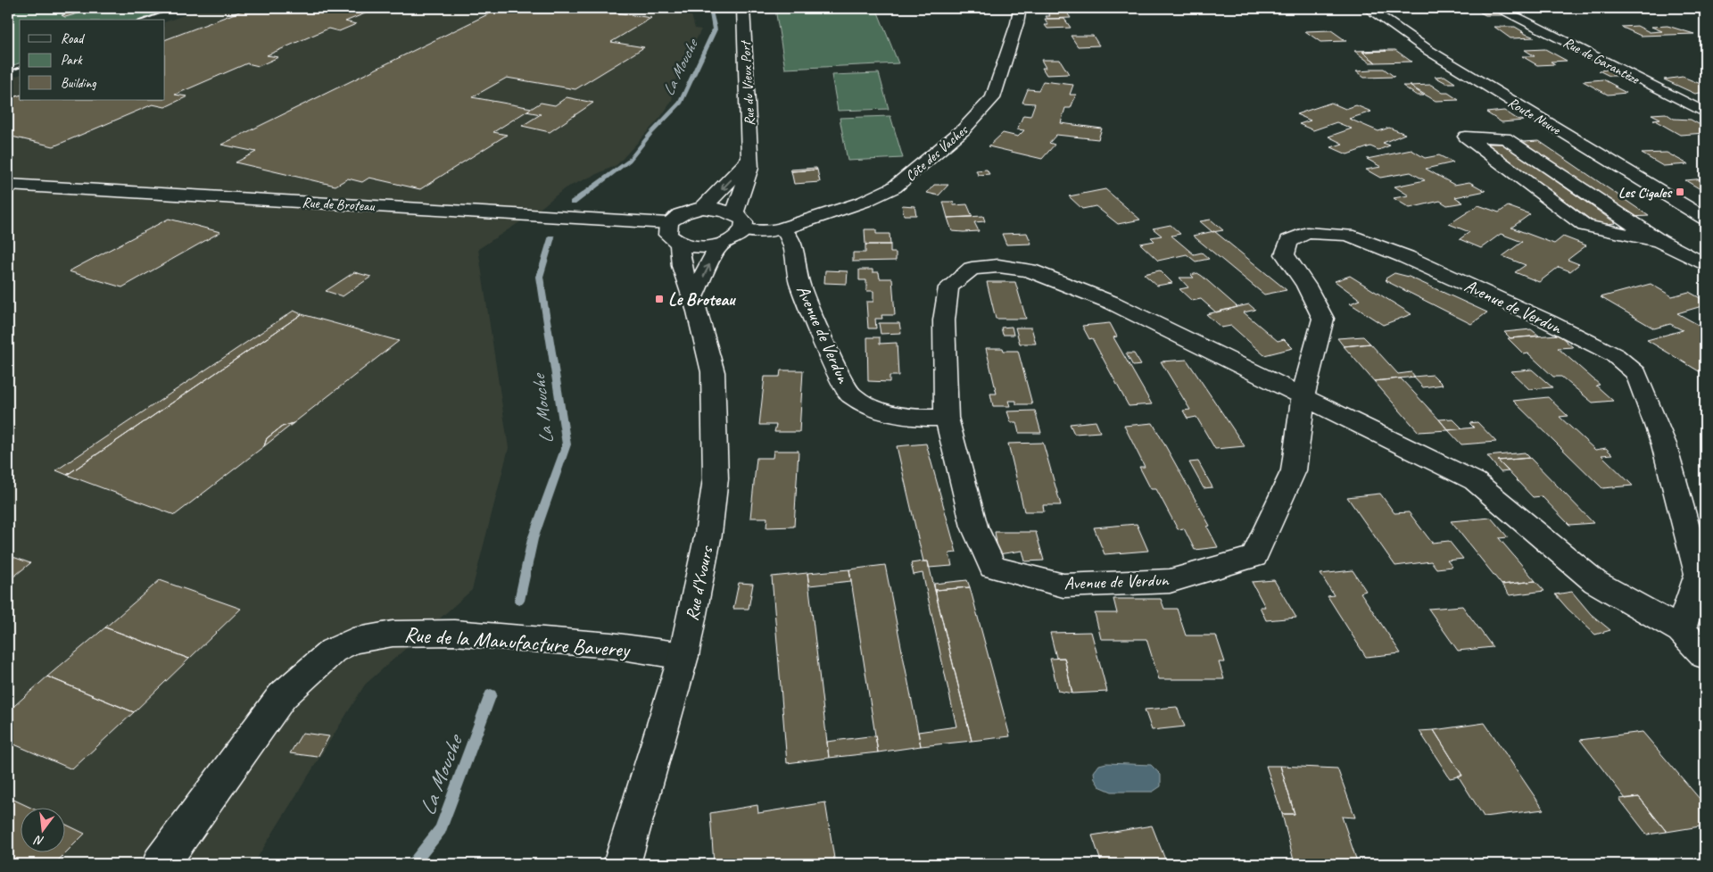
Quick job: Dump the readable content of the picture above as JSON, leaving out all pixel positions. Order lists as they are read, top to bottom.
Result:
{
  "streets": {
    "street": [
      "Rue de Garantèze",
      "Rue du Vieux Port",
      "Route Neuve",
      "Côte des Vaches",
      "Rue de Broteau",
      "Avenue de Verdun",
      "Rue d'Yvours",
      "Rue de la Manufacture Baverey"
    ]
  },
  "crossings": [
    ["Côte des Vaches", "Avenue de Verdun"],
    ["Rue d'Yvours", "Rue de la Manufacture Baverey"]
  ],
  "water": ["La Mouche"],
  "places": {
    "transit": ["Les Cigales", "Le Broteau"]
  },
  "legend": ["Road", "Park", "Building"],
  "north": "bottom"
}
